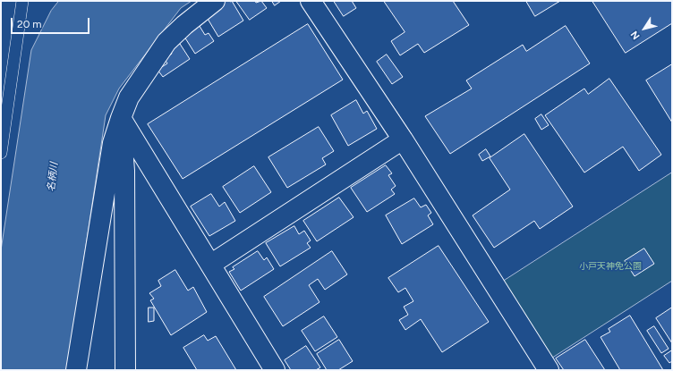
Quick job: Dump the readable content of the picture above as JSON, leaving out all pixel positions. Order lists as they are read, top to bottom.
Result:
{
  "water": ["名柄川"],
  "parks": ["小戸天神免公園"],
  "scale_bar": "20 m",
  "north": "bottom left"
}
